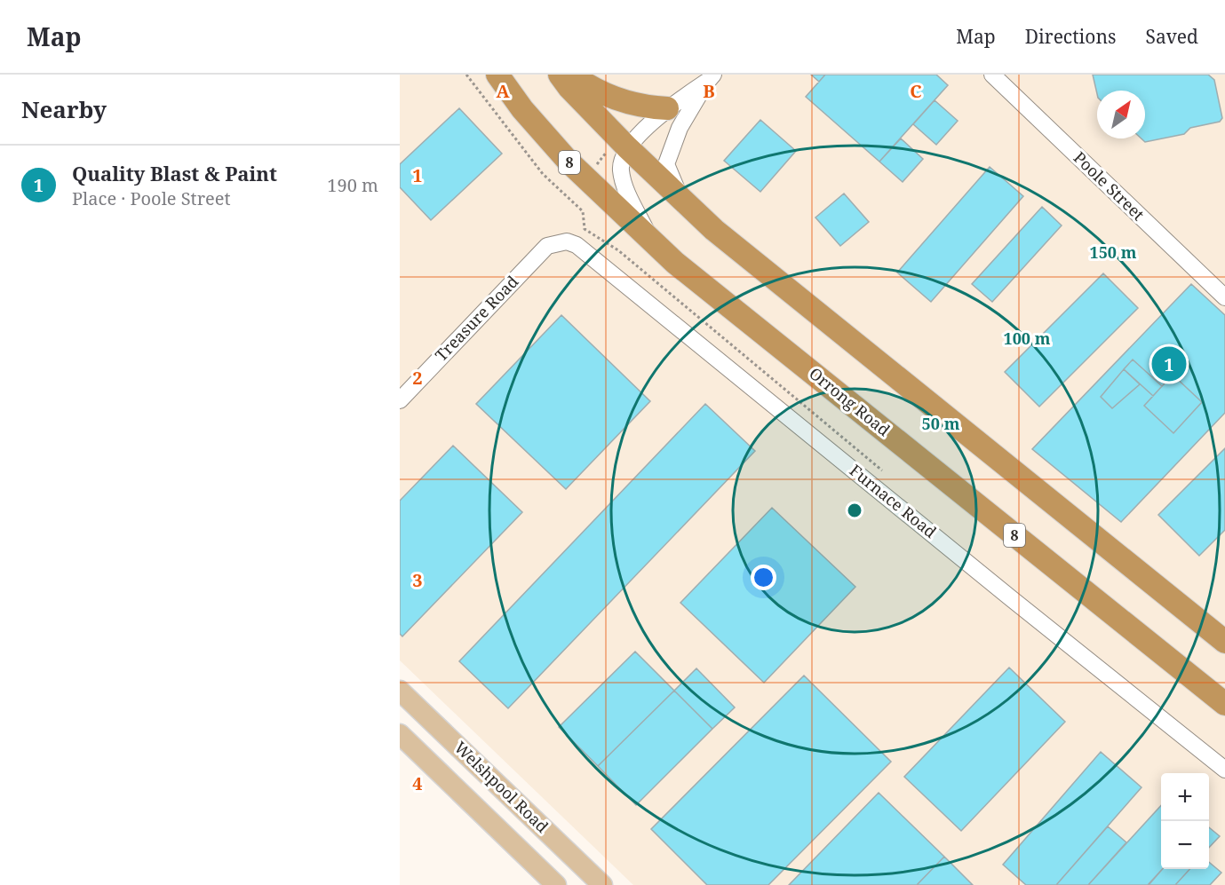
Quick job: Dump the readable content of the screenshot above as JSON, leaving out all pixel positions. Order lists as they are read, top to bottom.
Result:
{
  "streets": {
    "highway": ["8", "Orrong Road"],
    "main road": ["Welshpool Road"],
    "street": ["Poole Street", "Treasure Road", "Furnace Road"]
  },
  "crossings": [
    ["Treasure Road", "Furnace Road"]
  ],
  "north": "top right",
  "page": {
    "header": "Map",
    "nav": ["Map", "Directions", "Saved"],
    "heading": "Nearby",
    "list": [
      {
        "mark": "1",
        "name": "Quality Blast & Paint",
        "note": "Place · Poole Street",
        "value": "190 m"
      }
    ],
    "pins": "1",
    "map_buttons": ["+", "−"]
  },
  "grid": {
    "columns": ["A", "B", "C"],
    "rows": [
      "1",
      "2",
      "3",
      "4"
    ]
  },
  "rings": ["150 m", "100 m", "50 m"]
}
